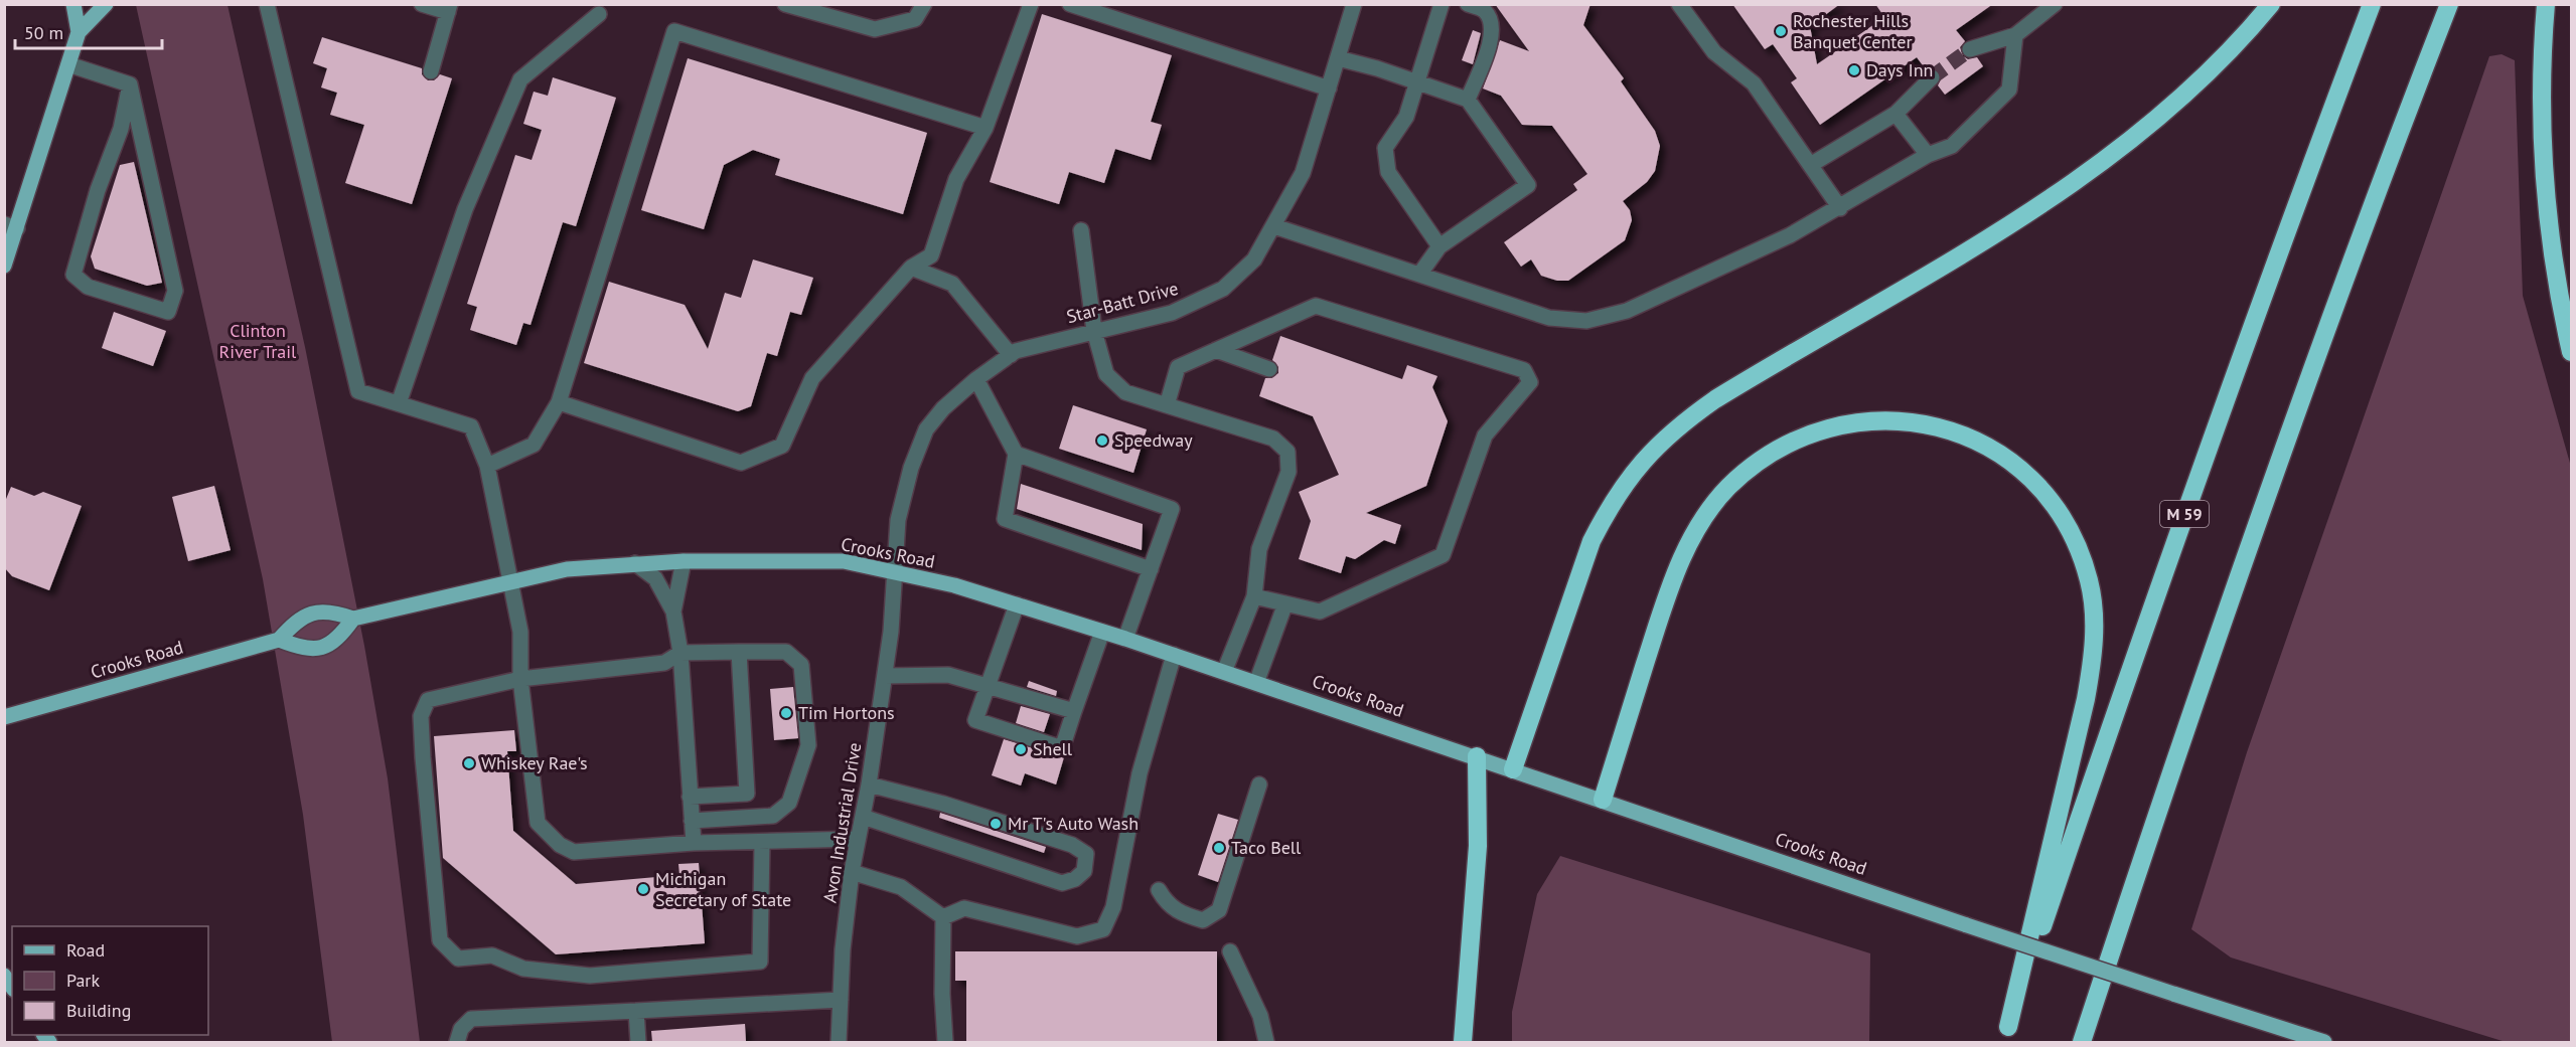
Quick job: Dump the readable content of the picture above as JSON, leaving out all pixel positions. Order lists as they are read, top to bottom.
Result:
{
  "streets": {
    "highway": ["M 59"],
    "main road": ["Crooks Road"],
    "street": ["Star-Batt Drive", "Avon Industrial Drive"]
  },
  "crossings": [
    ["Star-Batt Drive", "Crooks Road"],
    ["Star-Batt Drive", "Avon Industrial Drive"],
    ["Crooks Road", "Avon Industrial Drive"]
  ],
  "parks": ["Clinton River Trail"],
  "places": [
    "Rochester Hills Banquet Center",
    "Days Inn",
    "Speedway",
    "Tim Hortons",
    "Shell",
    "Whiskey Rae's",
    "Mr T's Auto Wash",
    "Taco Bell",
    "Michigan Secretary of State"
  ],
  "legend": ["Road", "Park", "Building"],
  "scale_bar": "50 m"
}
